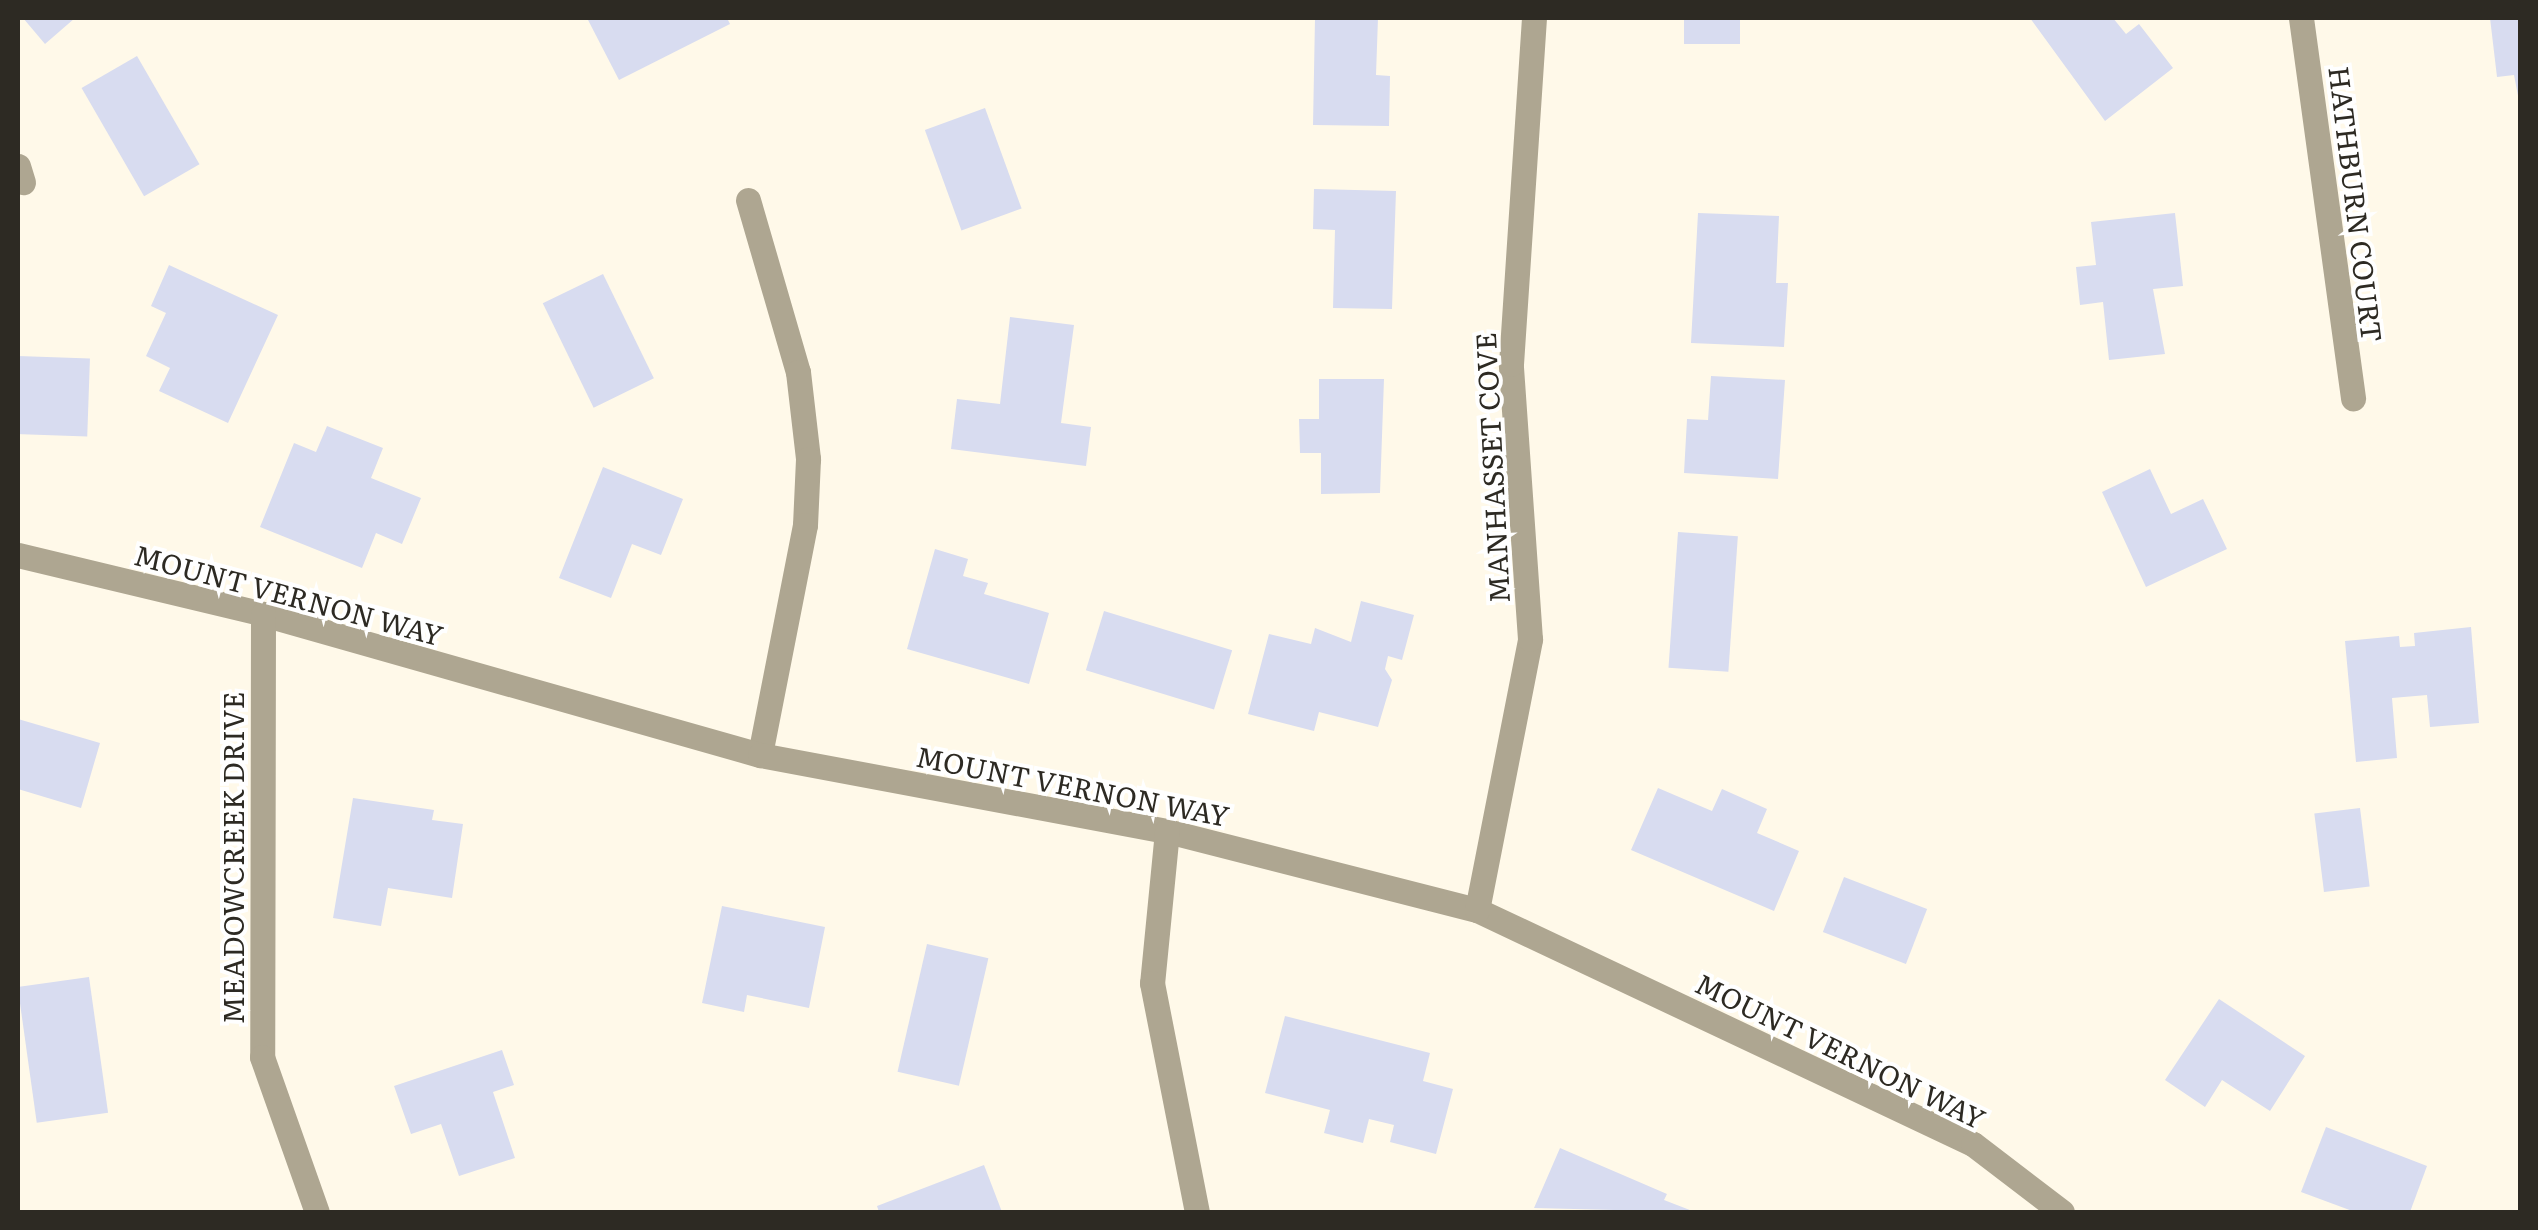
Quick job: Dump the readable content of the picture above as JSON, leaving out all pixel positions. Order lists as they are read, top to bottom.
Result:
{
  "streets": {
    "street": [
      "HATHBURN COURT",
      "MANHASSET COVE",
      "MOUNT VERNON WAY",
      "MEADOWCREEK DRIVE"
    ]
  },
  "crossings": [
    ["MANHASSET COVE", "MOUNT VERNON WAY"],
    ["MOUNT VERNON WAY", "MEADOWCREEK DRIVE"]
  ]
}
